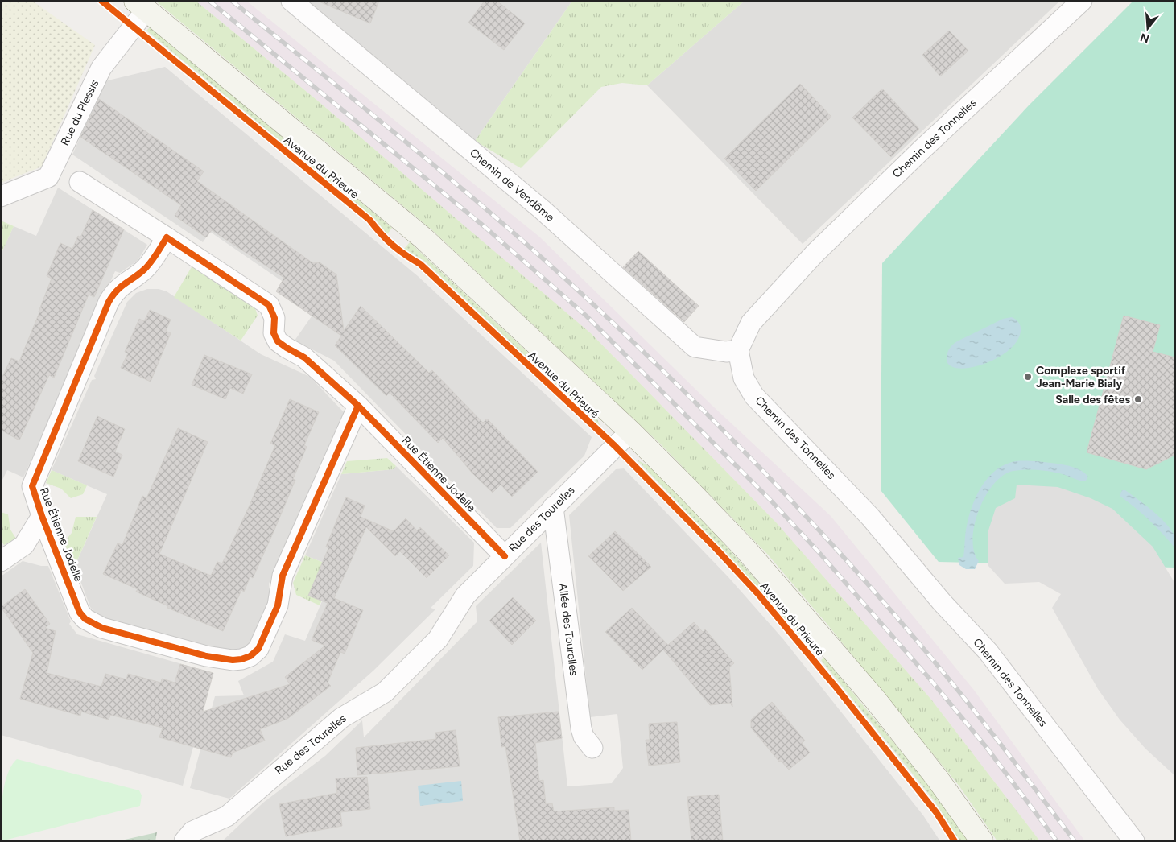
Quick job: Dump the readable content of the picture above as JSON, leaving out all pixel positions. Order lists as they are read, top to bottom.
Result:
{
  "streets": {
    "street": [
      "Rue du Plessis",
      "Chemin des Tonnelles",
      "Avenue du Prieuré",
      "Chemin de Vendôme",
      "Rue Étienne Jodelle",
      "Rue des Tourelles",
      "Allée des Tourelles"
    ]
  },
  "crossings": [
    ["Rue du Plessis", "Avenue du Prieuré"],
    ["Chemin des Tonnelles", "Chemin de Vendôme"],
    ["Avenue du Prieuré", "Rue des Tourelles"],
    ["Rue Étienne Jodelle", "Rue des Tourelles"],
    ["Rue des Tourelles", "Allée des Tourelles"]
  ],
  "places": ["Complexe sportif Jean-Marie Bialy", "Salle des fêtes"],
  "north": "bottom"
}
